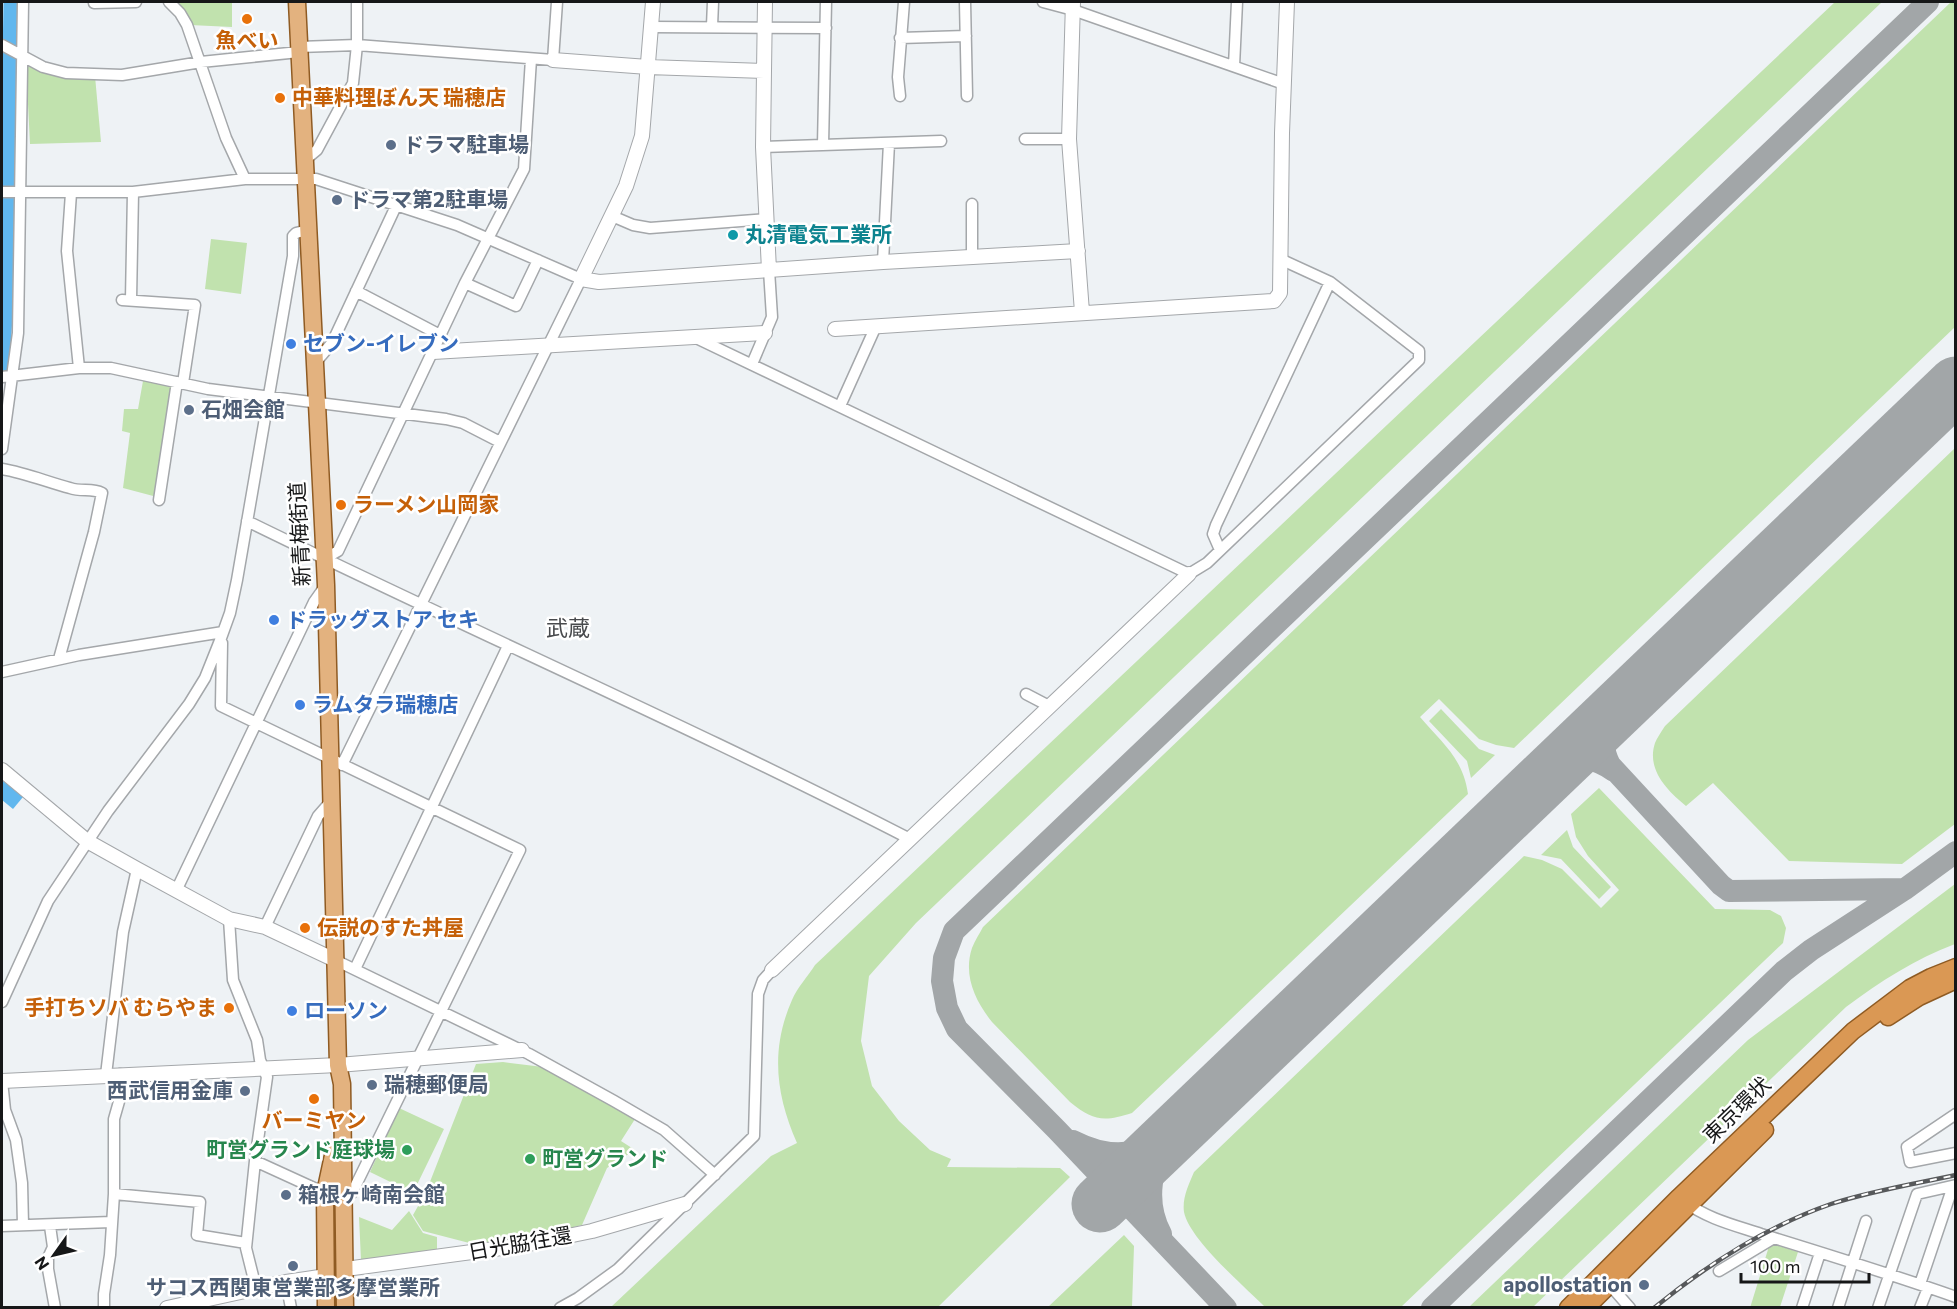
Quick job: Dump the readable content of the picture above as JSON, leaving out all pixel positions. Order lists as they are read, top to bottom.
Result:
{
  "streets": {
    "highway": ["東京環状"],
    "main road": ["新青梅街道"],
    "street": ["日光脇往還"]
  },
  "districts": ["武蔵"],
  "places": [
    "魚べい",
    "中華料理ぼん天 瑞穂店",
    "ドラマ駐車場",
    "ドラマ第2駐車場",
    "丸清電気工業所",
    "セブン-イレブン",
    "石畑会館",
    "ラーメン山岡家",
    "ドラッグストア セキ",
    "ラムタラ瑞穂店",
    "伝説のすた丼屋",
    "手打ちソバ むらやま",
    "ローソン",
    "瑞穂郵便局",
    "西武信用金庫",
    "バーミヤン",
    "町営グランド庭球場",
    "町営グランド",
    "箱根ヶ崎南会館",
    "サコス西関東営業部多摩営業所",
    "apollostation"
  ],
  "scale_bar": "100 m",
  "north": "bottom left"
}
